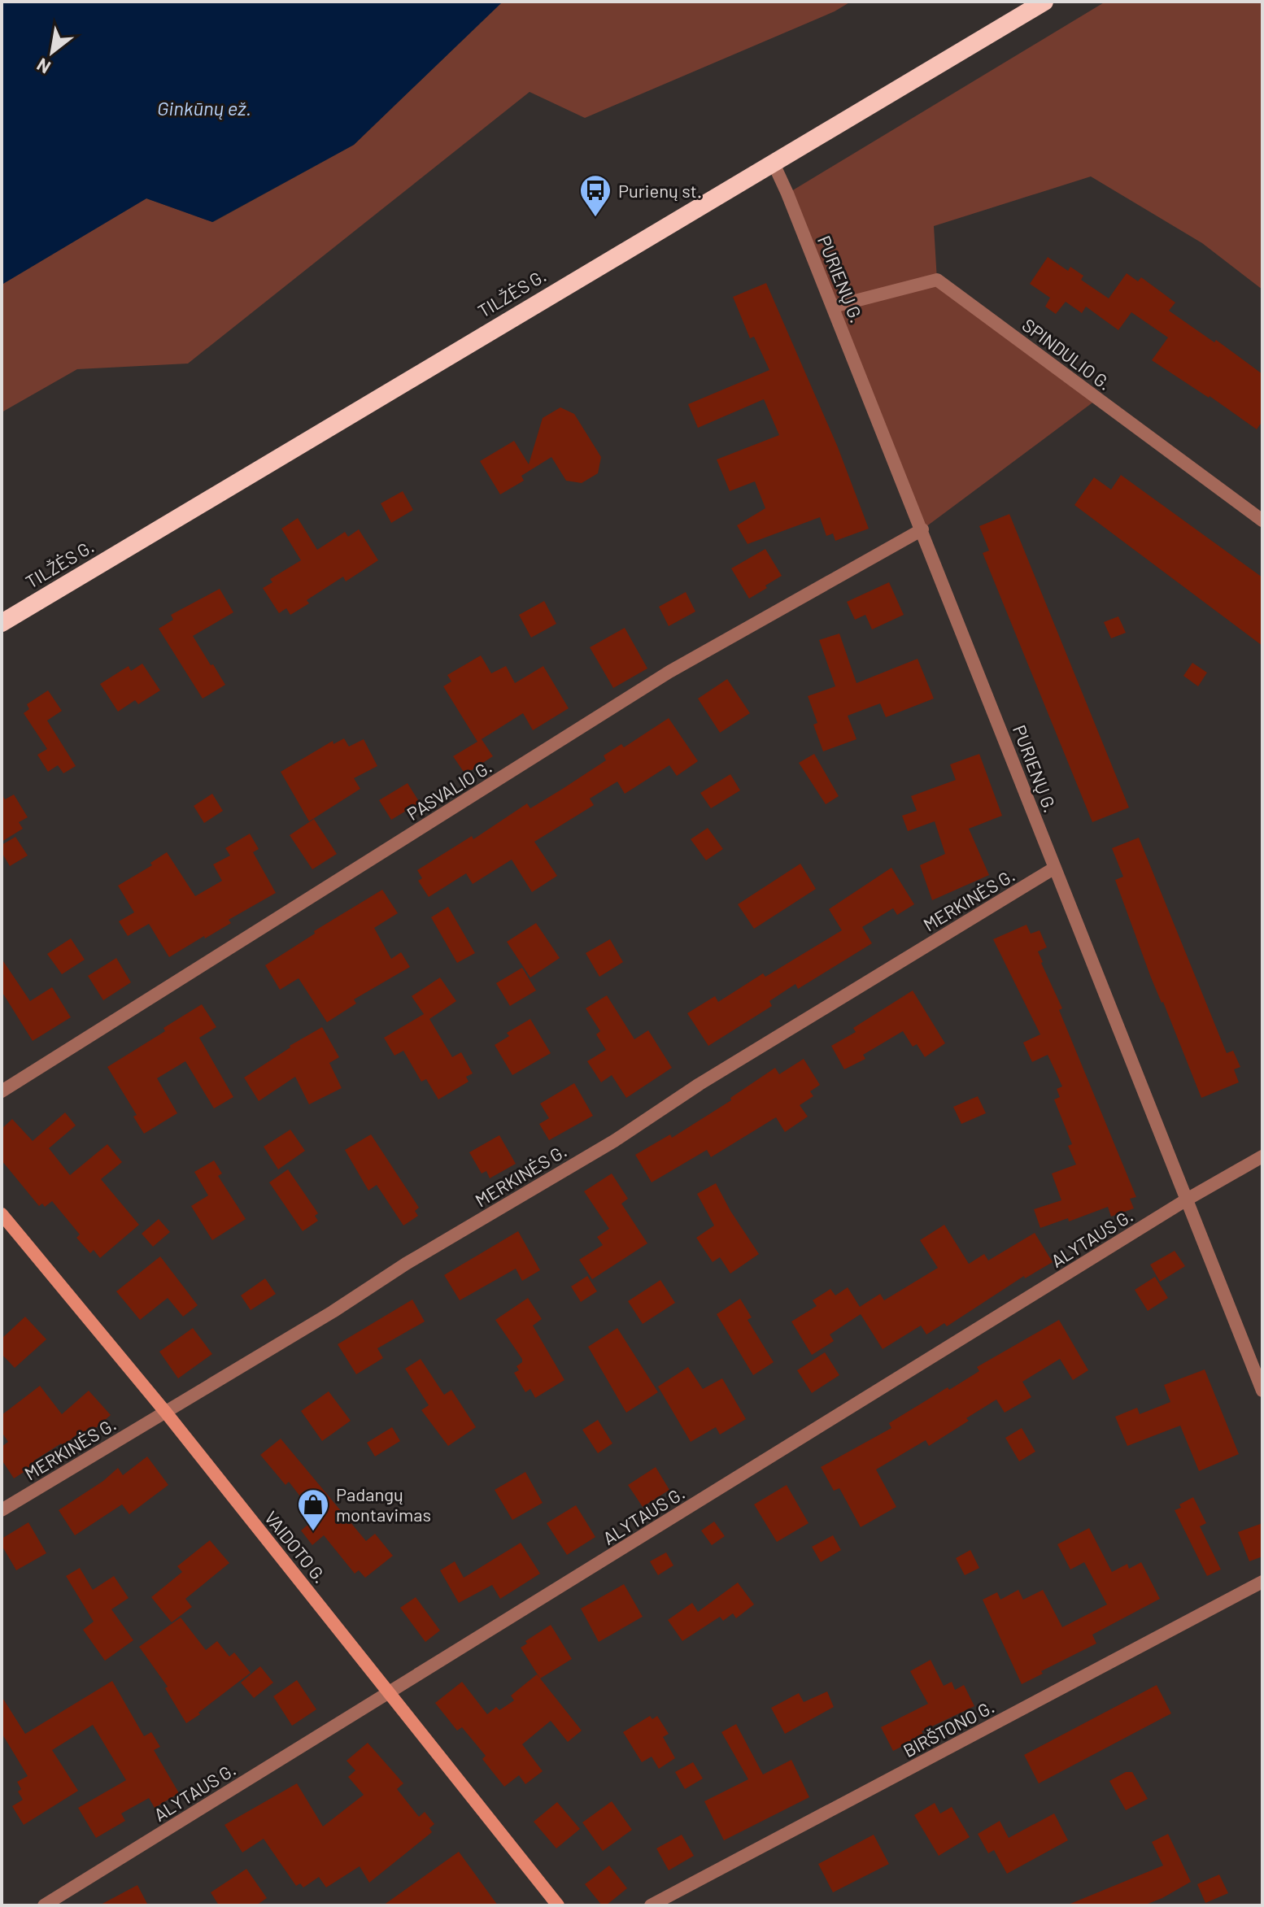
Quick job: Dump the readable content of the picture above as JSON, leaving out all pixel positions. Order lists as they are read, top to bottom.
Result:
{
  "streets": {
    "highway": ["TILŽĖS G."],
    "main road": ["VAIDOTO G."],
    "street": [
      "PURIENŲ G.",
      "SPINDULIO G.",
      "PASVALIO G.",
      "MERKINĖS G.",
      "ALYTAUS G.",
      "BIRŠTONO G."
    ]
  },
  "crossings": [
    ["PURIENŲ G.", "TILŽĖS G."],
    ["PURIENŲ G.", "SPINDULIO G."],
    ["PURIENŲ G.", "PASVALIO G."],
    ["PURIENŲ G.", "MERKINĖS G."],
    ["PURIENŲ G.", "ALYTAUS G."],
    ["MERKINĖS G.", "VAIDOTO G."],
    ["ALYTAUS G.", "VAIDOTO G."]
  ],
  "water": ["Ginkūnų ež."],
  "places": {
    "bus stop": ["Purienų st."],
    "shop": ["Padangų montavimas"]
  },
  "north": "bottom left"
}
